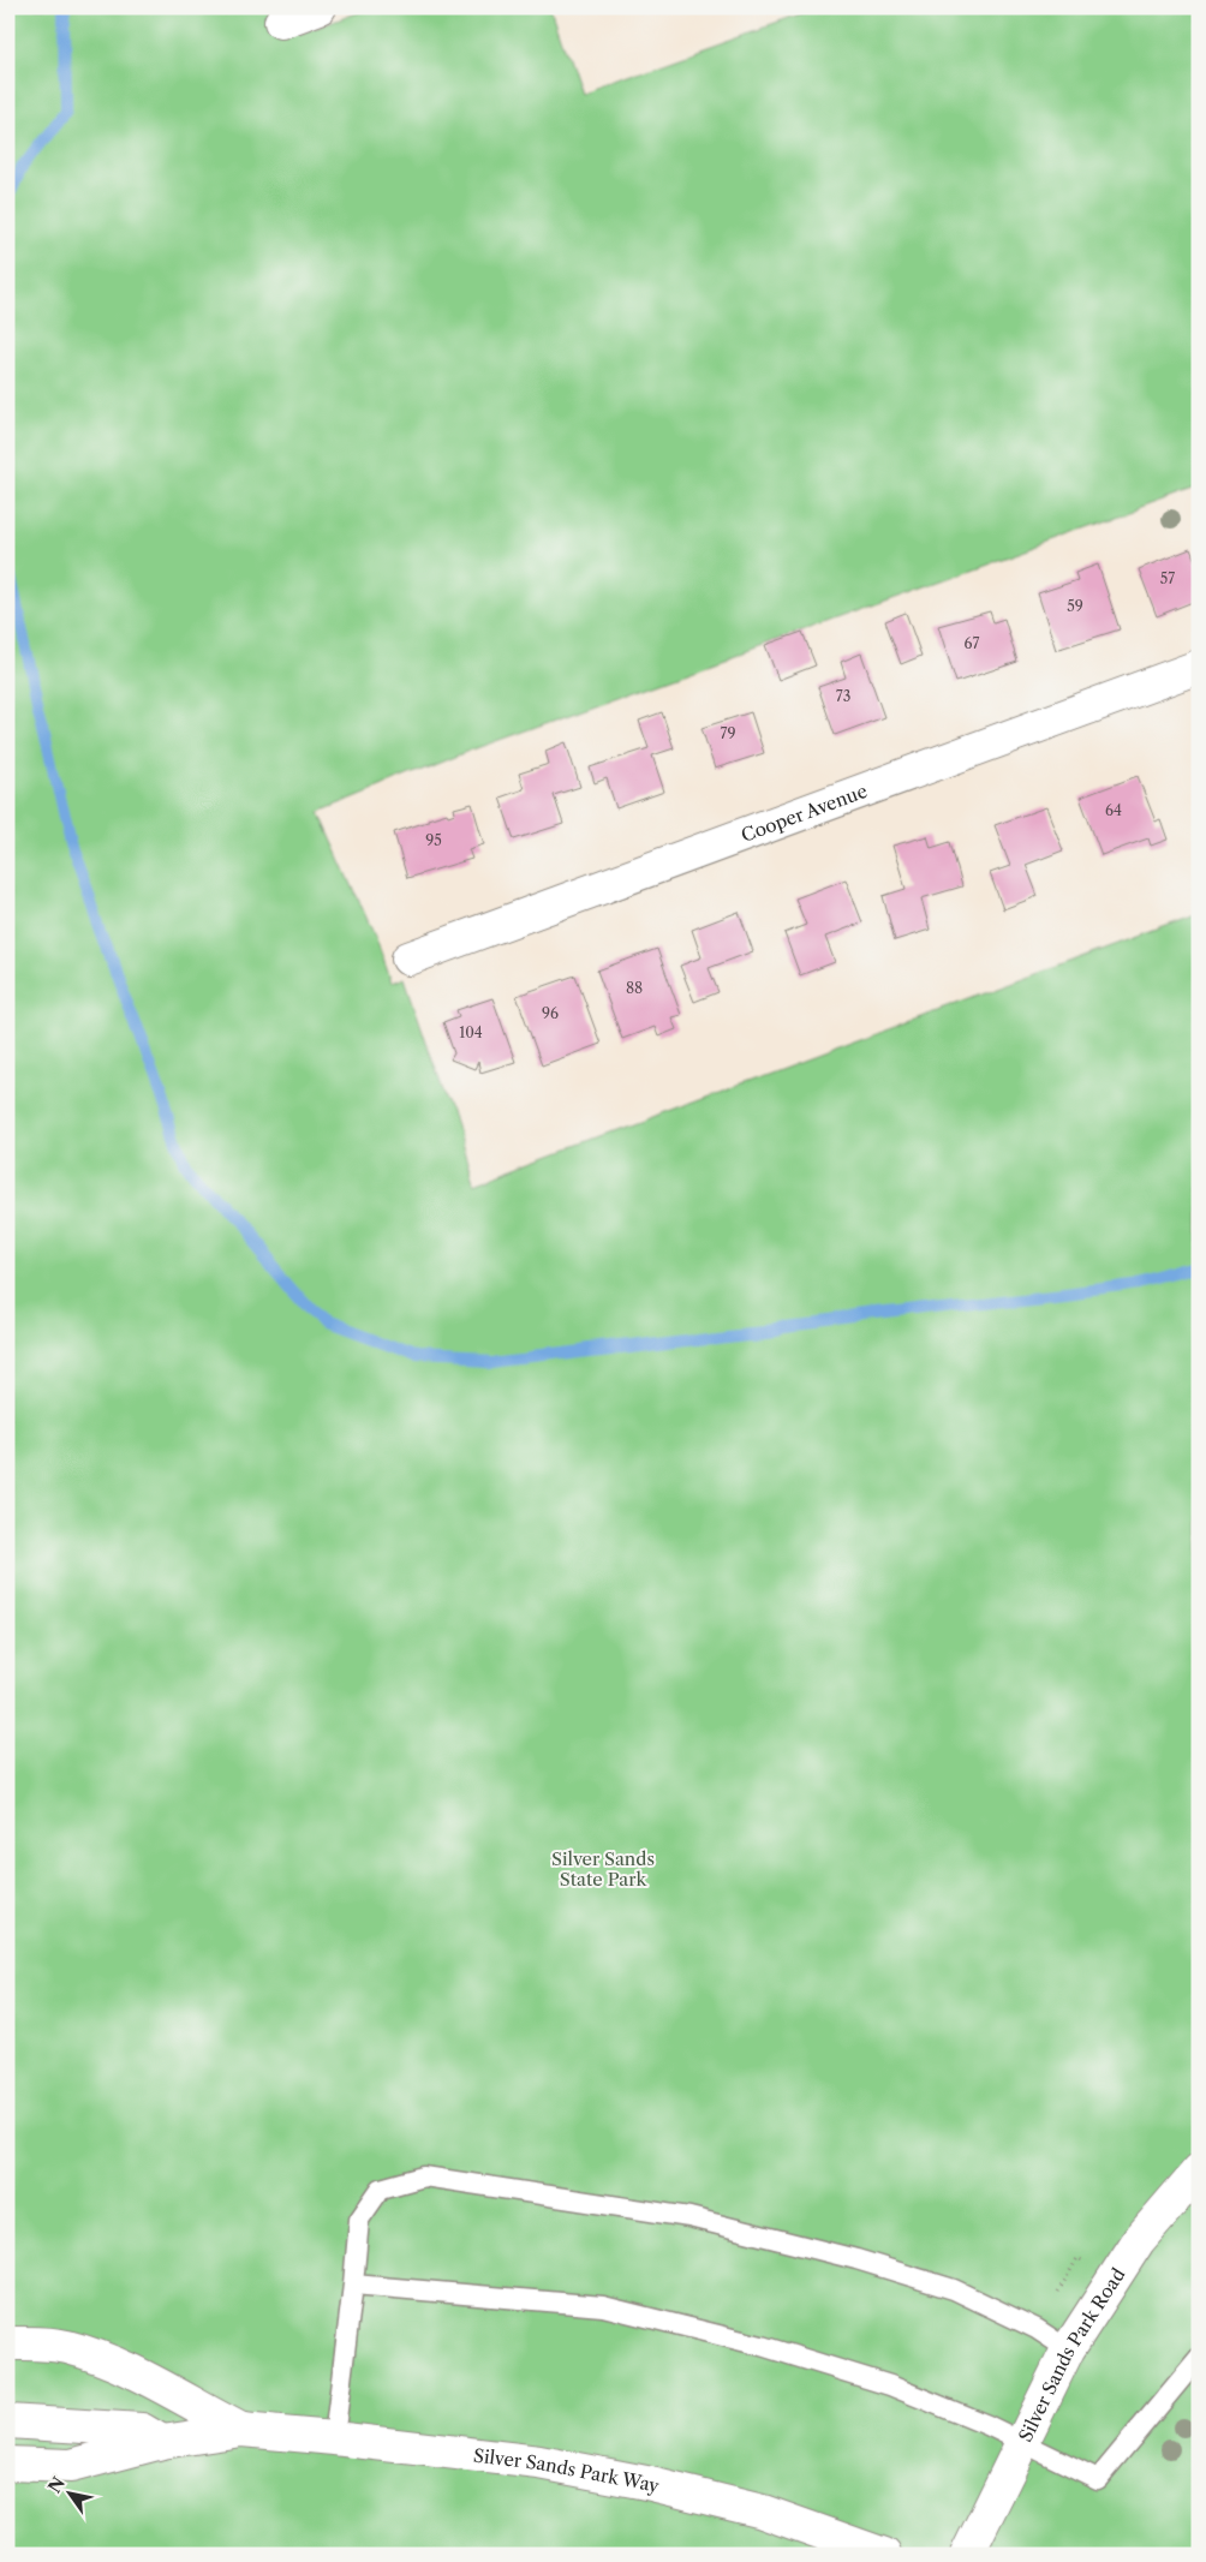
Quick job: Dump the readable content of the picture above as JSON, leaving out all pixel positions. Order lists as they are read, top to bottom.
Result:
{
  "streets": {
    "street": ["Cooper Avenue", "Silver Sands Park Road", "Silver Sands Park Way"]
  },
  "parks": ["Silver Sands State Park"],
  "house_numbers": [
    "57",
    "59",
    "67",
    "73",
    "79",
    "64",
    "95",
    "88",
    "96",
    "104"
  ],
  "north": "top left"
}
